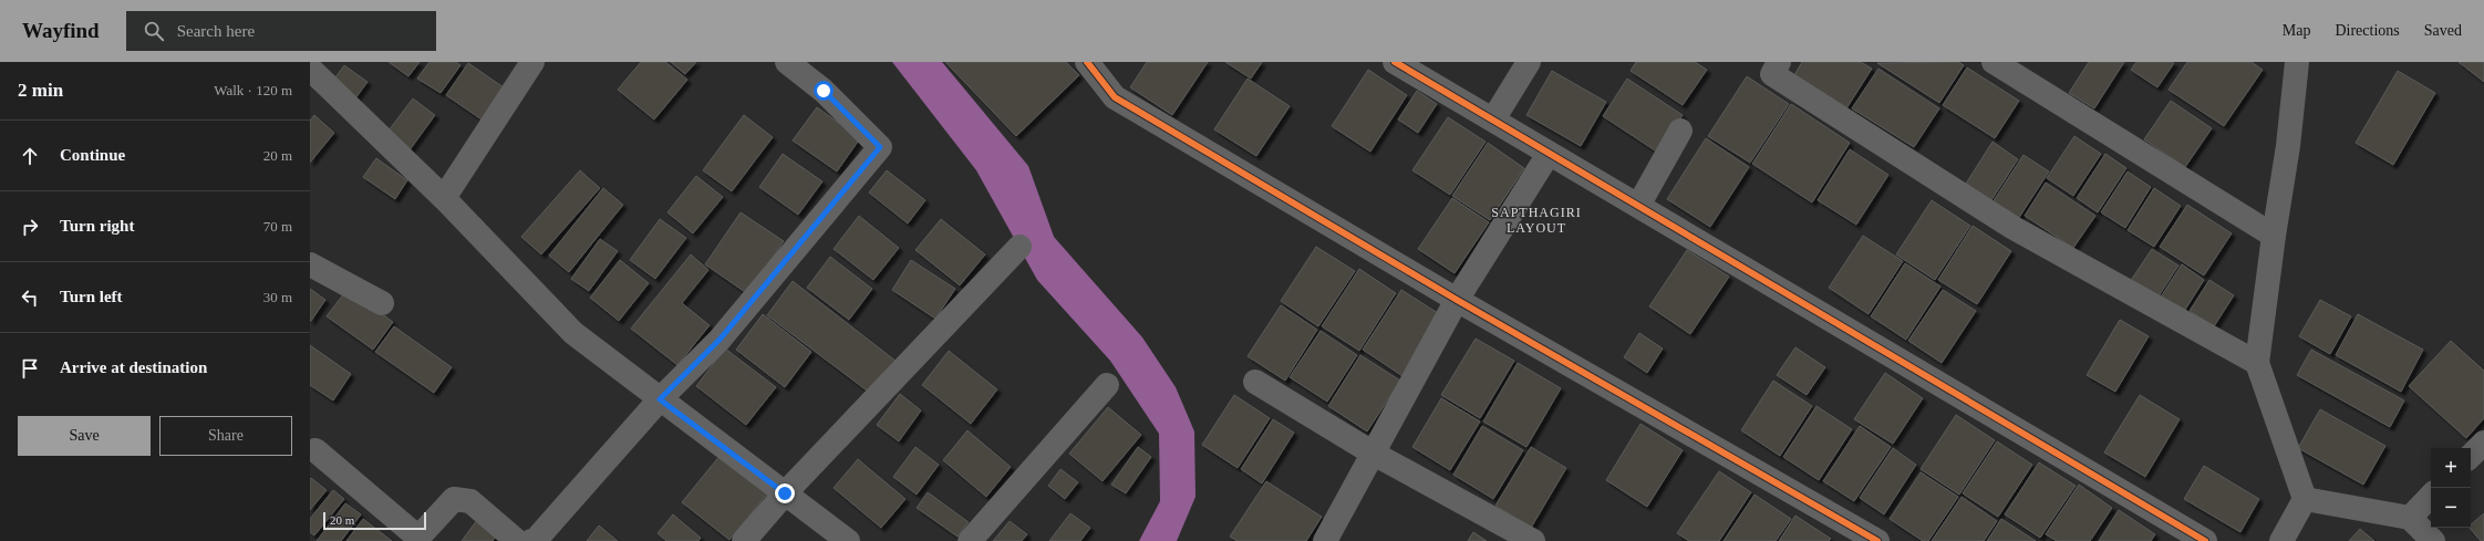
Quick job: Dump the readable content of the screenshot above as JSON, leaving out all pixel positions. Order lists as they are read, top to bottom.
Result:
{
  "districts": ["SAPTHAGIRI LAYOUT"],
  "scale_bar": "20 m",
  "page": {
    "header": "Wayfind",
    "search": "Search here",
    "nav": ["Map", "Directions", "Saved"],
    "heading": ["2 min", "Walk · 120 m"],
    "list": [
      ["Continue", "20 m"],
      ["Turn right", "70 m"],
      ["Turn left", "30 m"],
      "Arrive at destination"
    ],
    "buttons": ["Save", "Share"],
    "map_buttons": ["+", "−"],
    "scale": "20 m"
  }
}
